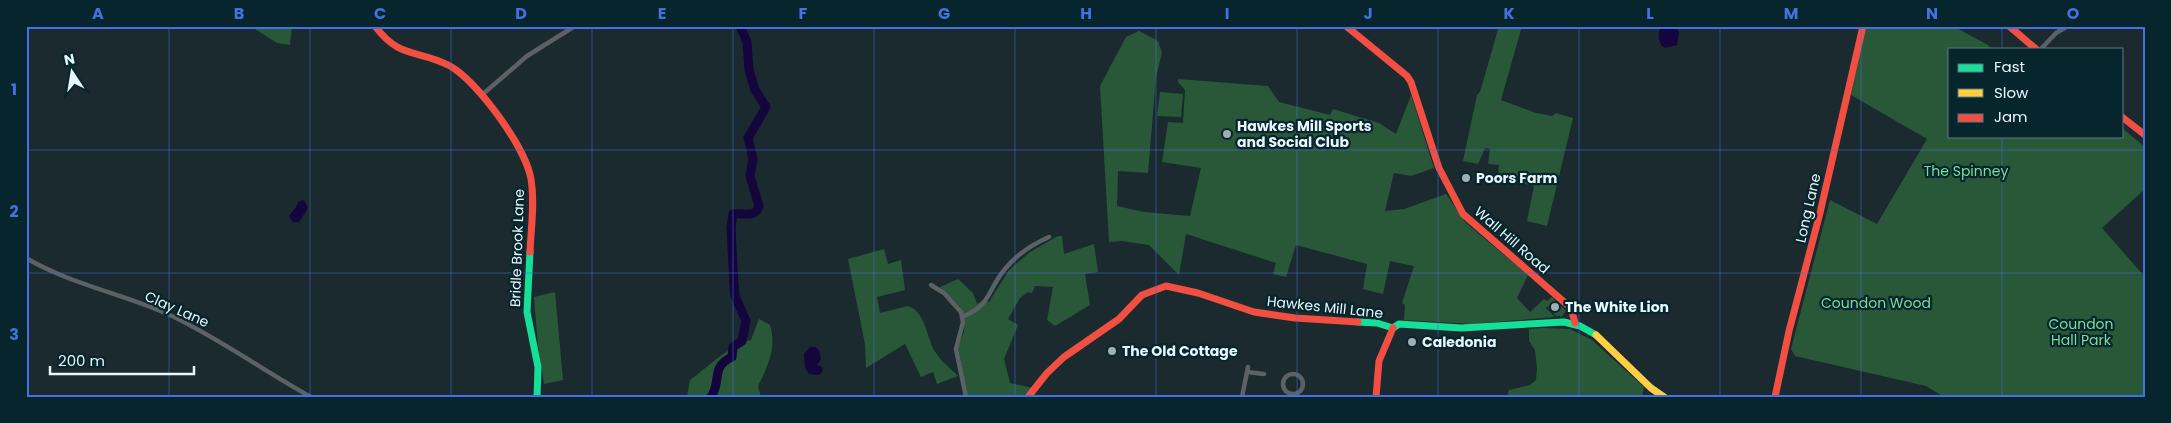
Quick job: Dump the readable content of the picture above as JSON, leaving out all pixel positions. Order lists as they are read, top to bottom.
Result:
{
  "streets": {
    "street": [
      "Long Lane",
      "Wall Hill Road",
      "Bridle Brook Lane",
      "Hawkes Mill Lane",
      "Clay Lane"
    ]
  },
  "crossings": [
    ["Wall Hill Road", "Hawkes Mill Lane"]
  ],
  "parks": ["The Spinney", "Coundon Wood", "Coundon Hall Park"],
  "places": [
    "Hawkes Mill Sports and Social Club",
    "Poors Farm",
    "The White Lion",
    "Caledonia",
    "The Old Cottage"
  ],
  "legend": ["Fast", "Slow", "Jam"],
  "scale_bar": "200 m",
  "north": "top",
  "grid": {
    "columns": [
      "A",
      "B",
      "C",
      "D",
      "E",
      "F",
      "G",
      "H",
      "I",
      "J",
      "K",
      "L",
      "M",
      "N",
      "O"
    ],
    "rows": ["1", "2", "3"]
  }
}
